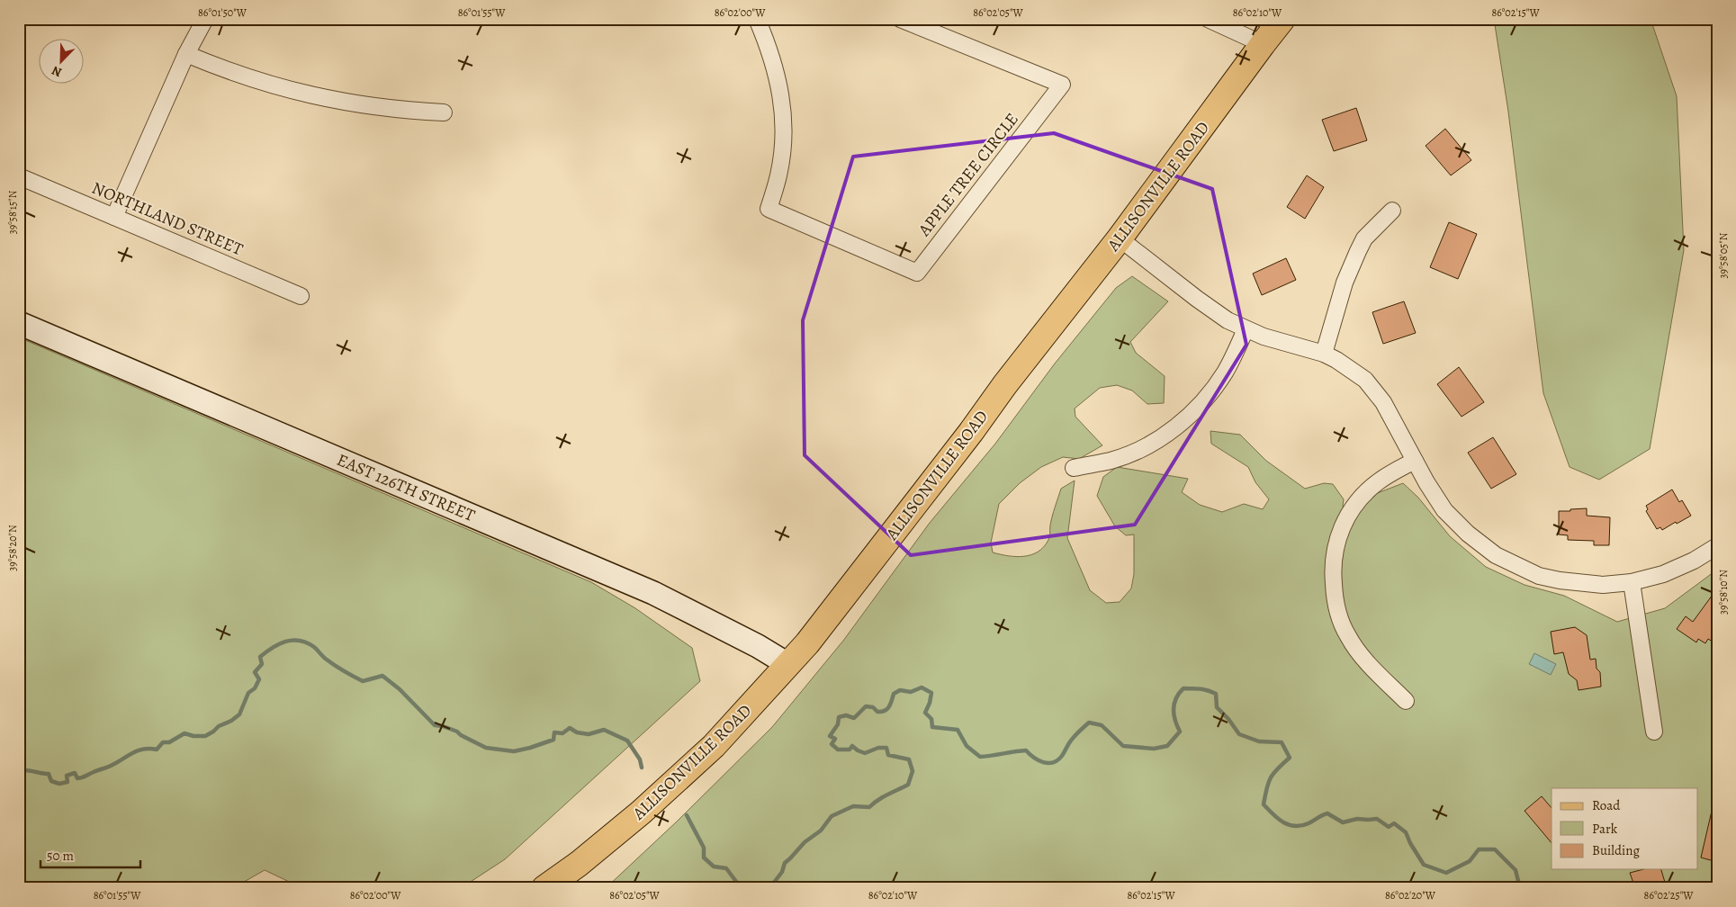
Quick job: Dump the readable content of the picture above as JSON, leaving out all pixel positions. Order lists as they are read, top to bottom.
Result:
{
  "streets": {
    "main road": ["ALLISONVILLE ROAD", "EAST 126TH STREET"],
    "street": ["APPLE TREE CIRCLE", "NORTHLAND STREET"]
  },
  "crossings": [
    ["ALLISONVILLE ROAD", "EAST 126TH STREET"]
  ],
  "legend": ["Road", "Park", "Building"],
  "scale_bar": "50 m",
  "north": "bottom left",
  "coordinates": [
    "86°01'50\"W",
    "86°01'55\"W",
    "86°02'00\"W",
    "86°02'05\"W",
    "86°02'10\"W",
    "86°02'15\"W",
    "39°58'15\"N",
    "39°58'05\"N",
    "39°58'20\"N",
    "39°58'10\"N",
    "86°02'20\"W",
    "86°02'25\"W"
  ]
}
